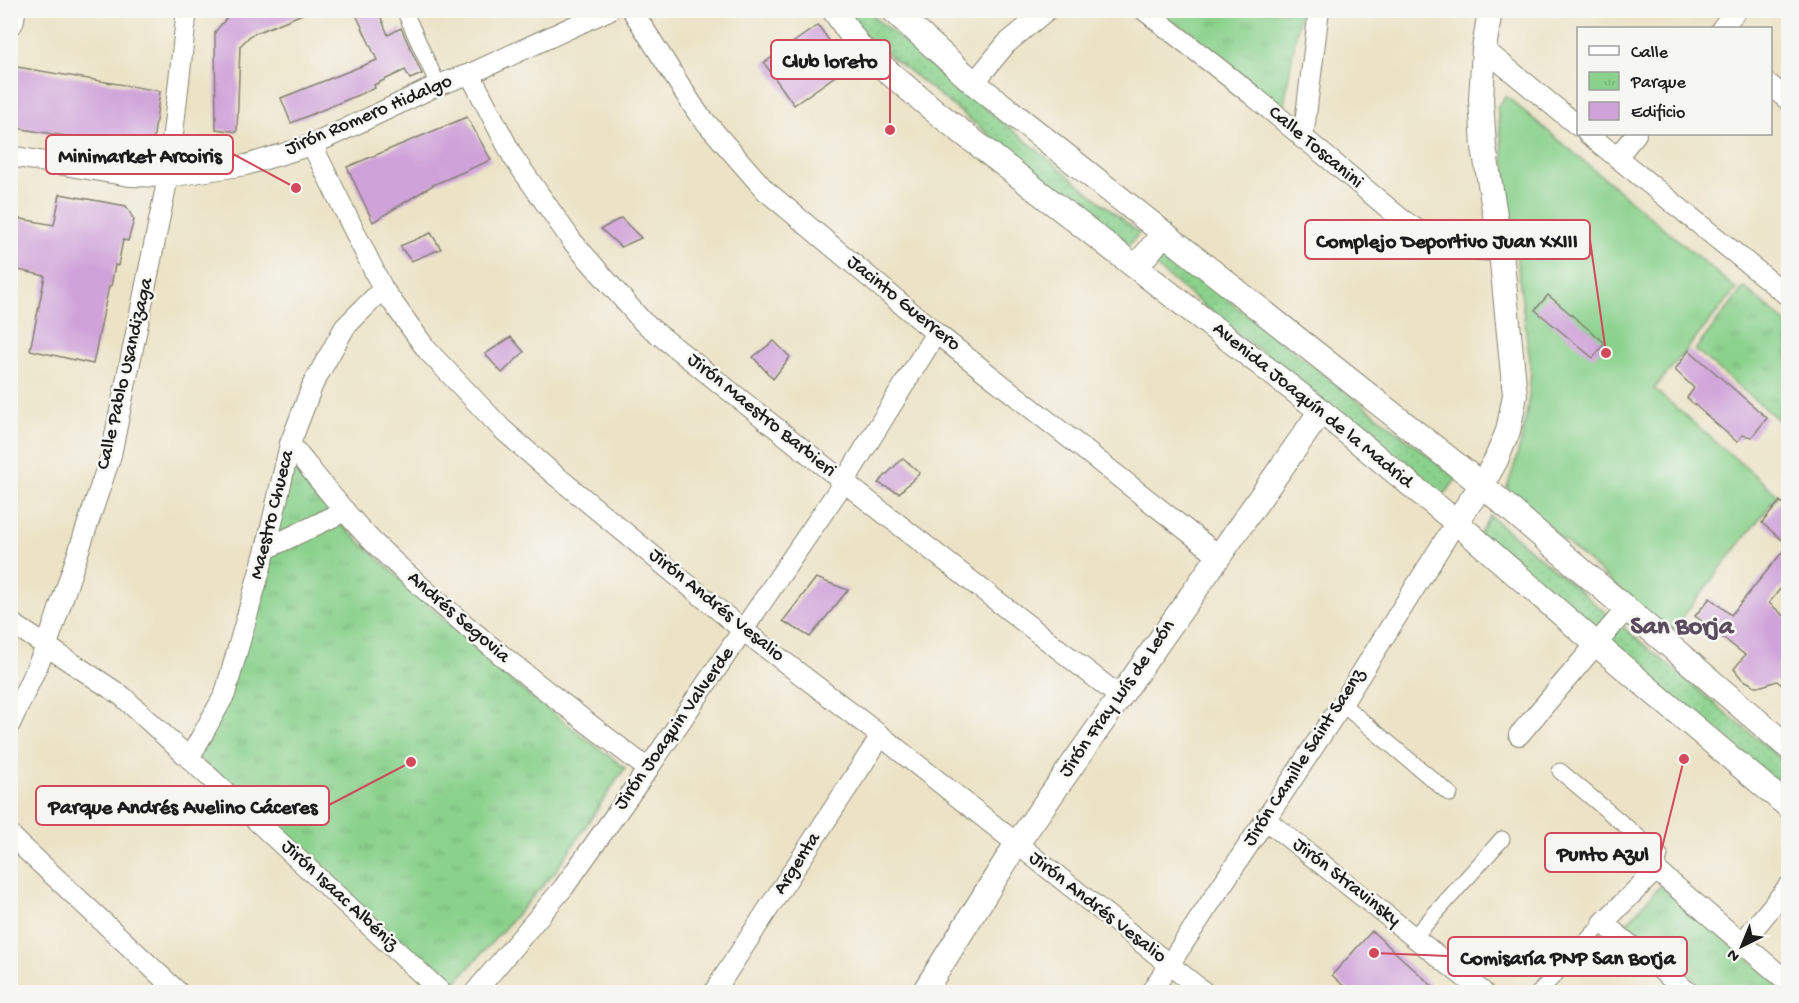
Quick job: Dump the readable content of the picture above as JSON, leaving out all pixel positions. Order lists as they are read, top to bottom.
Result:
{
  "streets": {
    "street": [
      "Jirón Romero Hidalgo",
      "Calle Toscanini",
      "Jacinto Guerrero",
      "Calle Pablo Usandizaga",
      "Avenida Joaquín de la Madrid",
      "Jirón Maestro Barbieri",
      "Maestro Chueca",
      "Jirón Andrés Vesalio",
      "Andrés Segovia",
      "Jirón Fray Luís de León",
      "Jirón Joaquin Valverde",
      "Jirón Camille Saint Saenz",
      "Argenta",
      "Jirón Stravinsky",
      "Jirón Isaac Albéniz"
    ]
  },
  "crossings": [
    ["Jirón Romero Hidalgo", "Calle Pablo Usandizaga"],
    ["Jirón Romero Hidalgo", "Jirón Maestro Barbieri"],
    ["Jirón Romero Hidalgo", "Jirón Andrés Vesalio"],
    ["Jacinto Guerrero", "Jirón Fray Luís de León"],
    ["Jacinto Guerrero", "Jirón Joaquin Valverde"],
    ["Calle Pablo Usandizaga", "Jirón Isaac Albéniz"],
    ["Avenida Joaquín de la Madrid", "Jirón Fray Luís de León"],
    ["Avenida Joaquín de la Madrid", "Jirón Camille Saint Saenz"],
    ["Jirón Maestro Barbieri", "Jirón Fray Luís de León"],
    ["Jirón Maestro Barbieri", "Jirón Joaquin Valverde"],
    ["Maestro Chueca", "Jirón Andrés Vesalio"],
    ["Maestro Chueca", "Andrés Segovia"],
    ["Maestro Chueca", "Jirón Isaac Albéniz"],
    ["Jirón Andrés Vesalio", "Jirón Fray Luís de León"],
    ["Jirón Andrés Vesalio", "Jirón Joaquin Valverde"],
    ["Jirón Andrés Vesalio", "Jirón Camille Saint Saenz"],
    ["Jirón Andrés Vesalio", "Argenta"],
    ["Andrés Segovia", "Jirón Joaquin Valverde"],
    ["Jirón Camille Saint Saenz", "Jirón Stravinsky"]
  ],
  "districts": ["San Borja"],
  "places": [
    "Club loreto",
    "Minimarket Arcoiris",
    "Complejo Deportivo Juan XXIII",
    "Punto Azul",
    "Parque Andrés Avelino Cáceres",
    "Comisaría PNP San Borja"
  ],
  "legend": ["Calle", "Parque", "Edificio"],
  "north": "bottom left"
}
